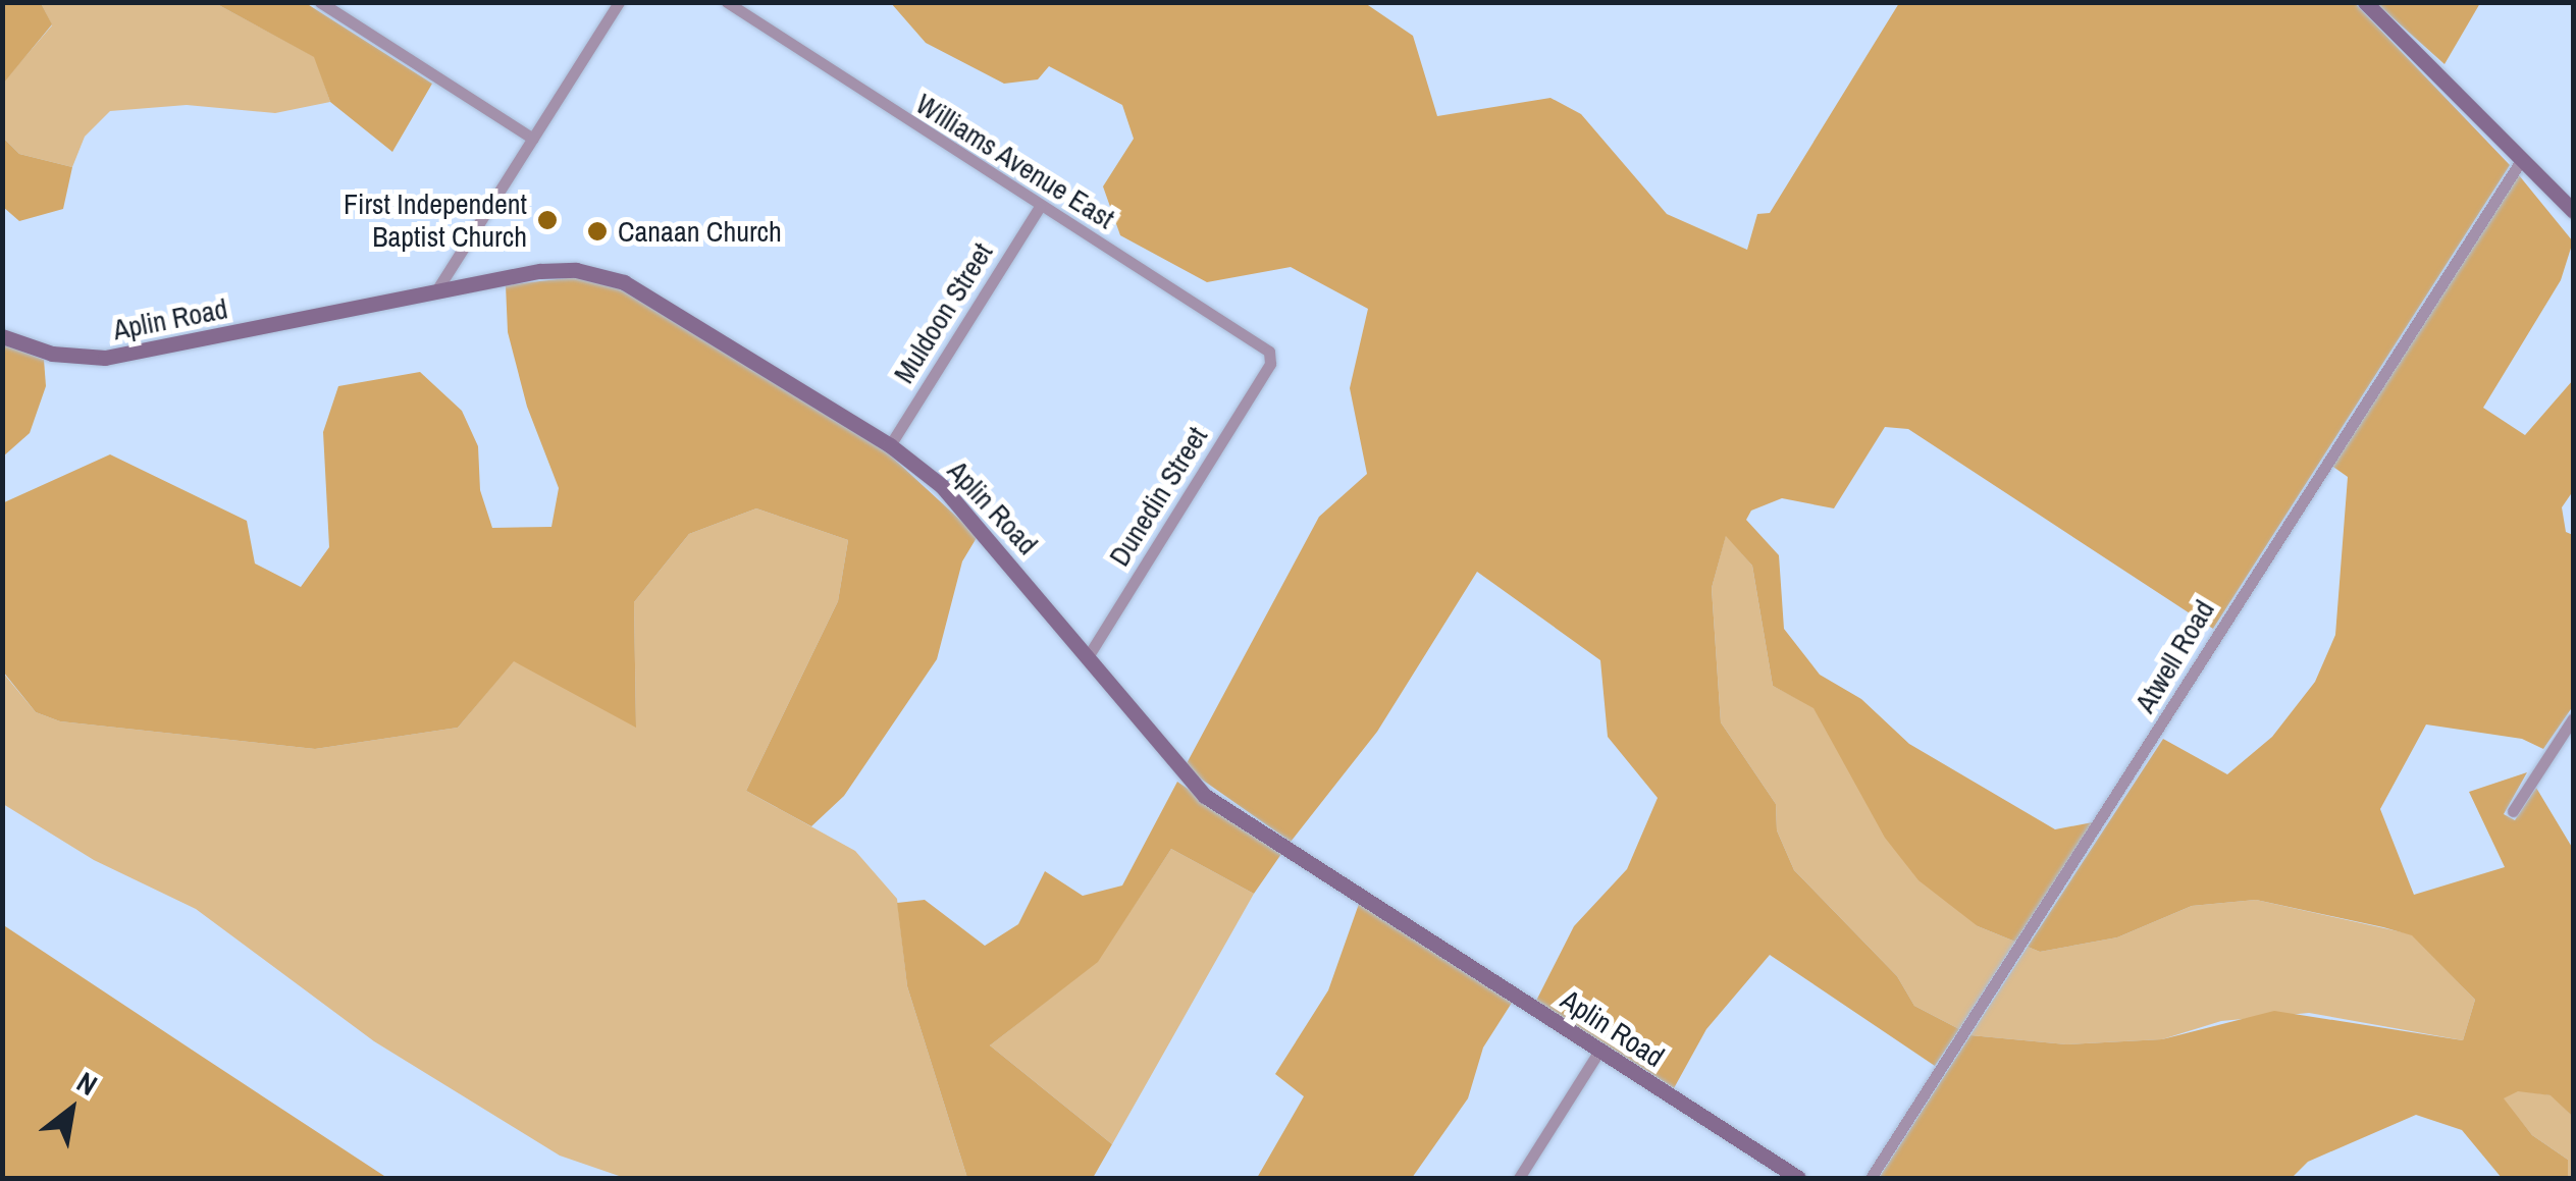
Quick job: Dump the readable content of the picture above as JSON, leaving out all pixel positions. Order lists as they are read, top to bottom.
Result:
{
  "streets": {
    "street": [
      "Williams Avenue East",
      "Muldoon Street",
      "Aplin Road",
      "Dunedin Street",
      "Atwell Road"
    ]
  },
  "crossings": [
    ["Williams Avenue East", "Muldoon Street"],
    ["Williams Avenue East", "Dunedin Street"],
    ["Muldoon Street", "Aplin Road"],
    ["Aplin Road", "Dunedin Street"]
  ],
  "places": ["First Independent Baptist Church", "Canaan Church"],
  "north": "top right"
}
